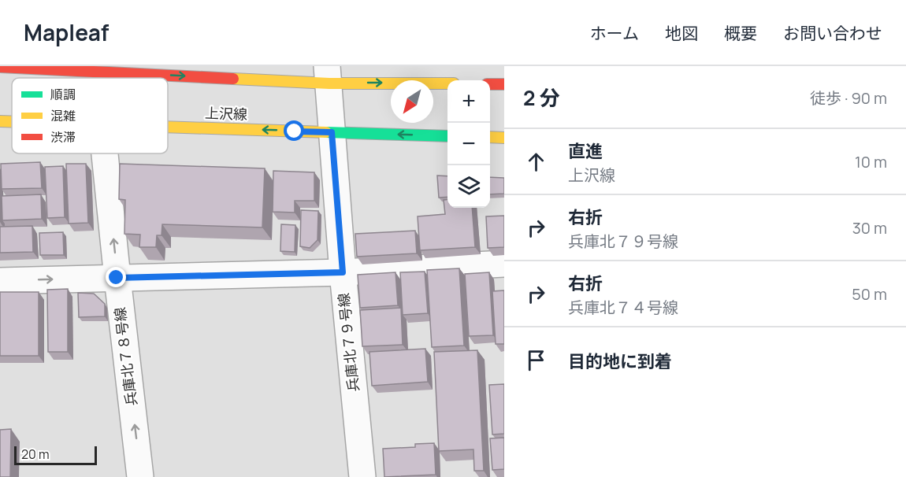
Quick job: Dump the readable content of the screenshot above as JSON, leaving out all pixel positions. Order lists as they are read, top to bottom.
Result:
{
  "streets": {
    "main road": ["上沢線"],
    "street": ["兵庫北７９号線", "兵庫北７８号線"]
  },
  "crossings": [
    ["上沢線", "兵庫北７９号線"]
  ],
  "one_way": ["兵庫北７８号線"],
  "legend": ["順調", "混雑", "渋滞"],
  "scale_bar": "20 m",
  "north": "bottom left",
  "page": {
    "header": "Mapleaf",
    "nav": [
      "ホーム",
      "地図",
      "概要",
      "お問い合わせ"
    ],
    "heading": ["2 分", "徒歩 · 90 m"],
    "map_buttons": ["+", "−"],
    "list": [
      ["直進", "上沢線", "10 m"],
      ["右折", "兵庫北７９号線", "30 m"],
      ["右折", "兵庫北７４号線", "50 m"],
      "目的地に到着"
    ],
    "scale": "20 m"
  }
}
